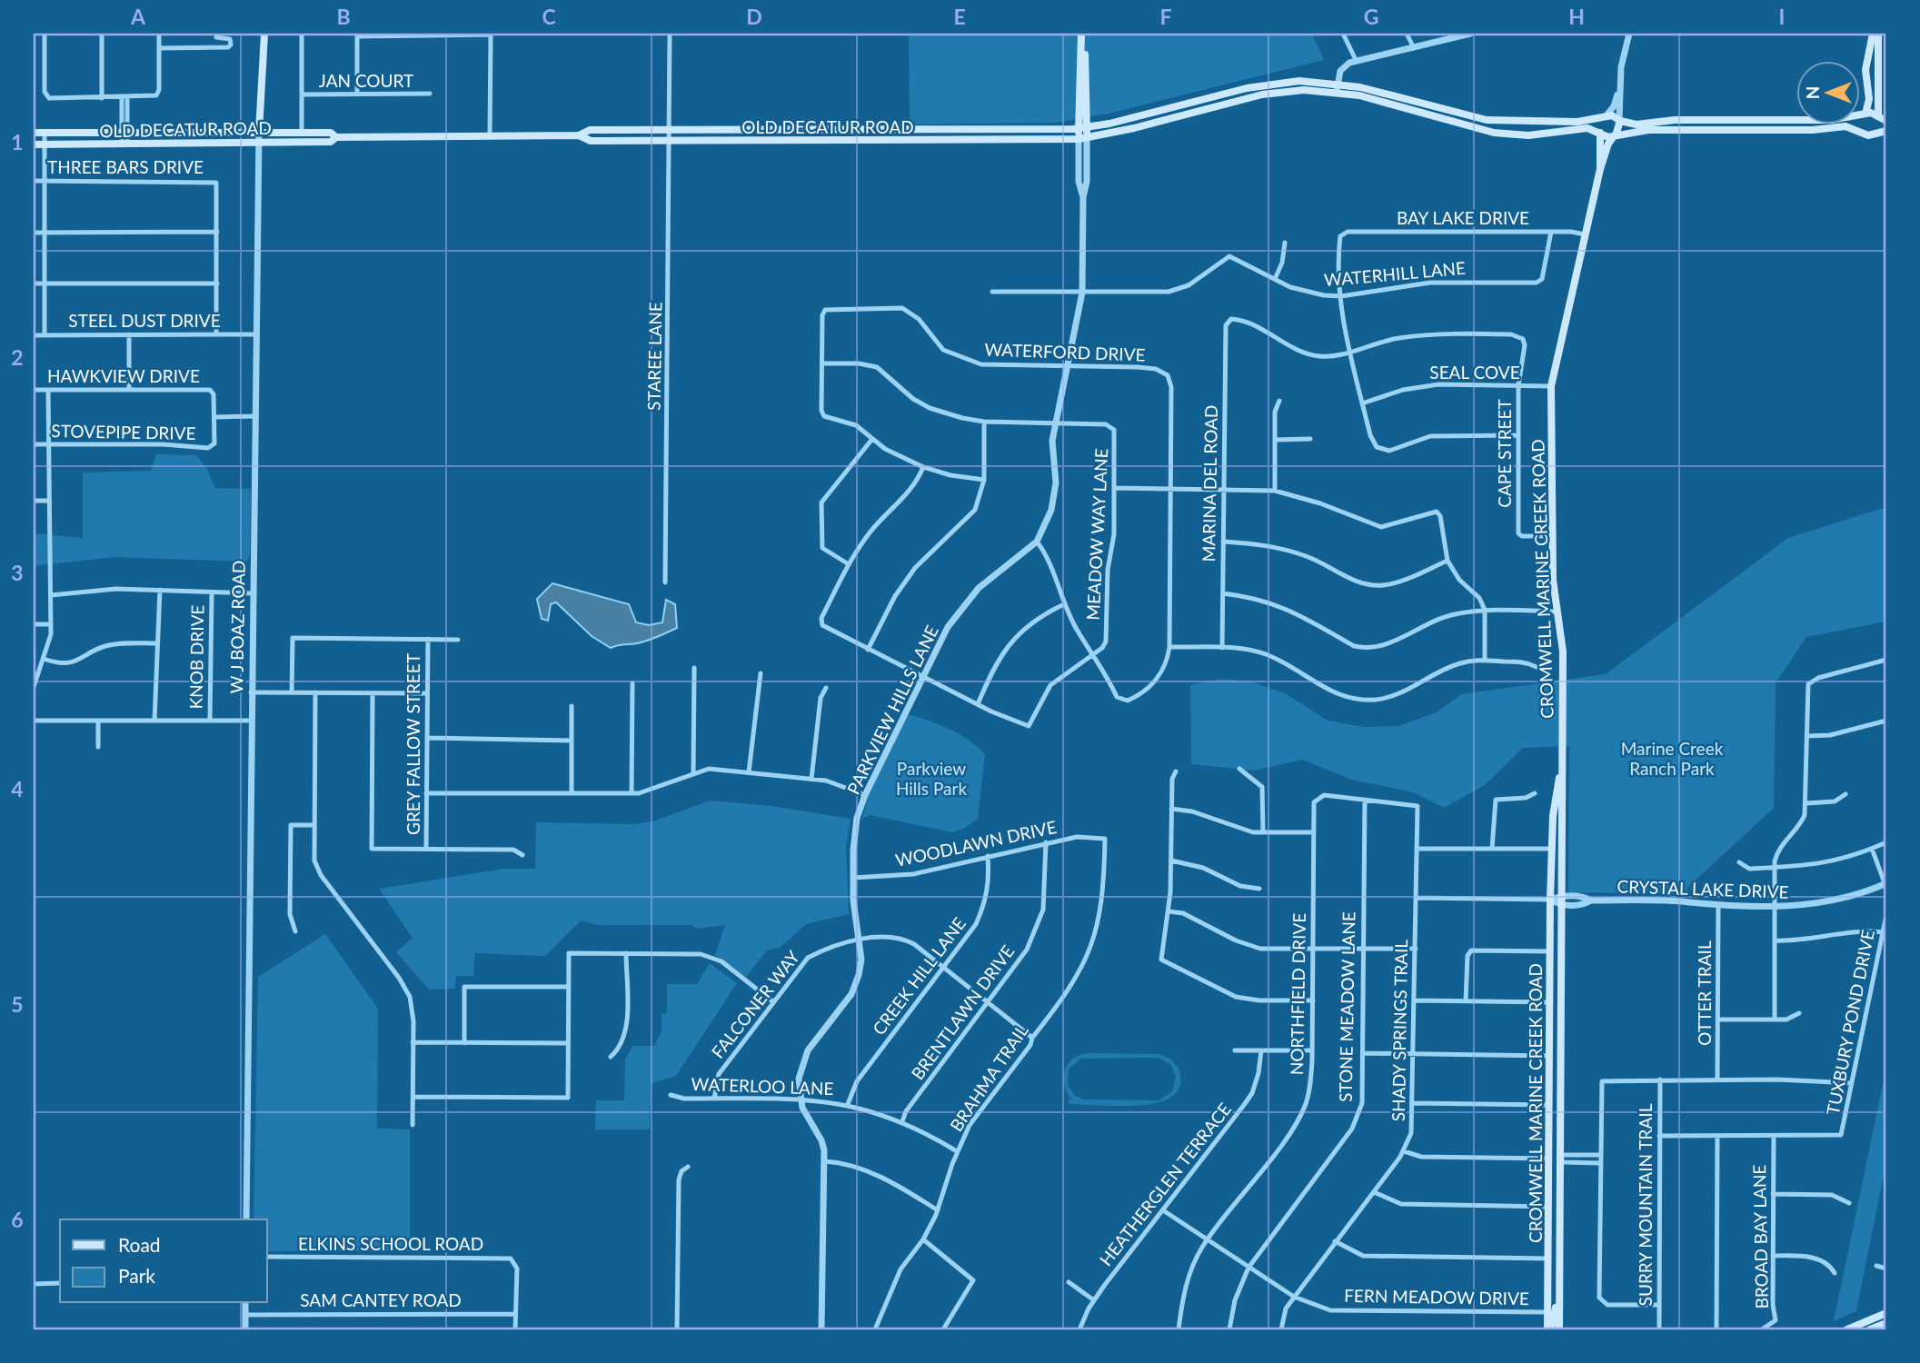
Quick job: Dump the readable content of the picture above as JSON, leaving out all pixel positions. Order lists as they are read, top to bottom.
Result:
{
  "streets": {
    "main road": ["OLD DECATUR ROAD", "CROMWELL MARINE CREEK ROAD", "W J BOAZ ROAD"],
    "street": [
      "JAN COURT",
      "THREE BARS DRIVE",
      "BAY LAKE DRIVE",
      "WATERHILL LANE",
      "STEEL DUST DRIVE",
      "WATERFORD DRIVE",
      "STAREE LANE",
      "SEAL COVE",
      "HAWKVIEW DRIVE",
      "STOVEPIPE DRIVE",
      "CAPE STREET",
      "MARINA DEL ROAD",
      "MEADOW WAY LANE",
      "KNOB DRIVE",
      "PARKVIEW HILLS LANE",
      "GREY FALLOW STREET",
      "WOODLAWN DRIVE",
      "CRYSTAL LAKE DRIVE",
      "CREEK HILL LANE",
      "OTTER TRAIL",
      "NORTHFIELD DRIVE",
      "FALCONER WAY",
      "STONE MEADOW LANE",
      "BRENTLAWN DRIVE",
      "TUXBURY POND DRIVE",
      "SHADY SPRINGS TRAIL",
      "BRAHMA TRAIL",
      "WATERLOO LANE",
      "HEATHERGLEN TERRACE",
      "SURRY MOUNTAIN TRAIL",
      "BROAD BAY LANE",
      "ELKINS SCHOOL ROAD",
      "FERN MEADOW DRIVE",
      "SAM CANTEY ROAD"
    ]
  },
  "crossings": [
    ["OLD DECATUR ROAD", "STAREE LANE"],
    ["OLD DECATUR ROAD", "CROMWELL MARINE CREEK ROAD"],
    ["OLD DECATUR ROAD", "W J BOAZ ROAD"],
    ["OLD DECATUR ROAD", "PARKVIEW HILLS LANE"],
    ["BAY LAKE DRIVE", "WATERHILL LANE"],
    ["BAY LAKE DRIVE", "CROMWELL MARINE CREEK ROAD"],
    ["WATERHILL LANE", "PARKVIEW HILLS LANE"],
    ["STEEL DUST DRIVE", "W J BOAZ ROAD"],
    ["WATERFORD DRIVE", "MEADOW WAY LANE"],
    ["WATERFORD DRIVE", "PARKVIEW HILLS LANE"],
    ["SEAL COVE", "CAPE STREET"],
    ["SEAL COVE", "CROMWELL MARINE CREEK ROAD"],
    ["HAWKVIEW DRIVE", "STOVEPIPE DRIVE"],
    ["CAPE STREET", "MARINA DEL ROAD"],
    ["CAPE STREET", "CROMWELL MARINE CREEK ROAD"],
    ["MEADOW WAY LANE", "PARKVIEW HILLS LANE"],
    ["CROMWELL MARINE CREEK ROAD", "CRYSTAL LAKE DRIVE"],
    ["CROMWELL MARINE CREEK ROAD", "FERN MEADOW DRIVE"],
    ["PARKVIEW HILLS LANE", "WOODLAWN DRIVE"],
    ["PARKVIEW HILLS LANE", "FALCONER WAY"],
    ["PARKVIEW HILLS LANE", "WATERLOO LANE"],
    ["WOODLAWN DRIVE", "CREEK HILL LANE"],
    ["WOODLAWN DRIVE", "BRENTLAWN DRIVE"],
    ["WOODLAWN DRIVE", "BRAHMA TRAIL"],
    ["CRYSTAL LAKE DRIVE", "OTTER TRAIL"],
    ["CREEK HILL LANE", "FALCONER WAY"],
    ["CREEK HILL LANE", "WATERLOO LANE"],
    ["NORTHFIELD DRIVE", "STONE MEADOW LANE"],
    ["NORTHFIELD DRIVE", "SHADY SPRINGS TRAIL"],
    ["NORTHFIELD DRIVE", "FERN MEADOW DRIVE"],
    ["FALCONER WAY", "BRENTLAWN DRIVE"],
    ["FALCONER WAY", "BRAHMA TRAIL"],
    ["FALCONER WAY", "WATERLOO LANE"],
    ["STONE MEADOW LANE", "SHADY SPRINGS TRAIL"],
    ["STONE MEADOW LANE", "FERN MEADOW DRIVE"],
    ["BRENTLAWN DRIVE", "WATERLOO LANE"],
    ["TUXBURY POND DRIVE", "BROAD BAY LANE"],
    ["SHADY SPRINGS TRAIL", "FERN MEADOW DRIVE"],
    ["BRAHMA TRAIL", "WATERLOO LANE"],
    ["HEATHERGLEN TERRACE", "FERN MEADOW DRIVE"],
    ["ELKINS SCHOOL ROAD", "SAM CANTEY ROAD"]
  ],
  "parks": ["Marine Creek Ranch Park", "Parkview Hills Park"],
  "legend": ["Road", "Park"],
  "north": "left",
  "grid": {
    "columns": [
      "A",
      "B",
      "C",
      "D",
      "E",
      "F",
      "G",
      "H",
      "I"
    ],
    "rows": [
      "1",
      "2",
      "3",
      "4",
      "5",
      "6"
    ]
  }
}
